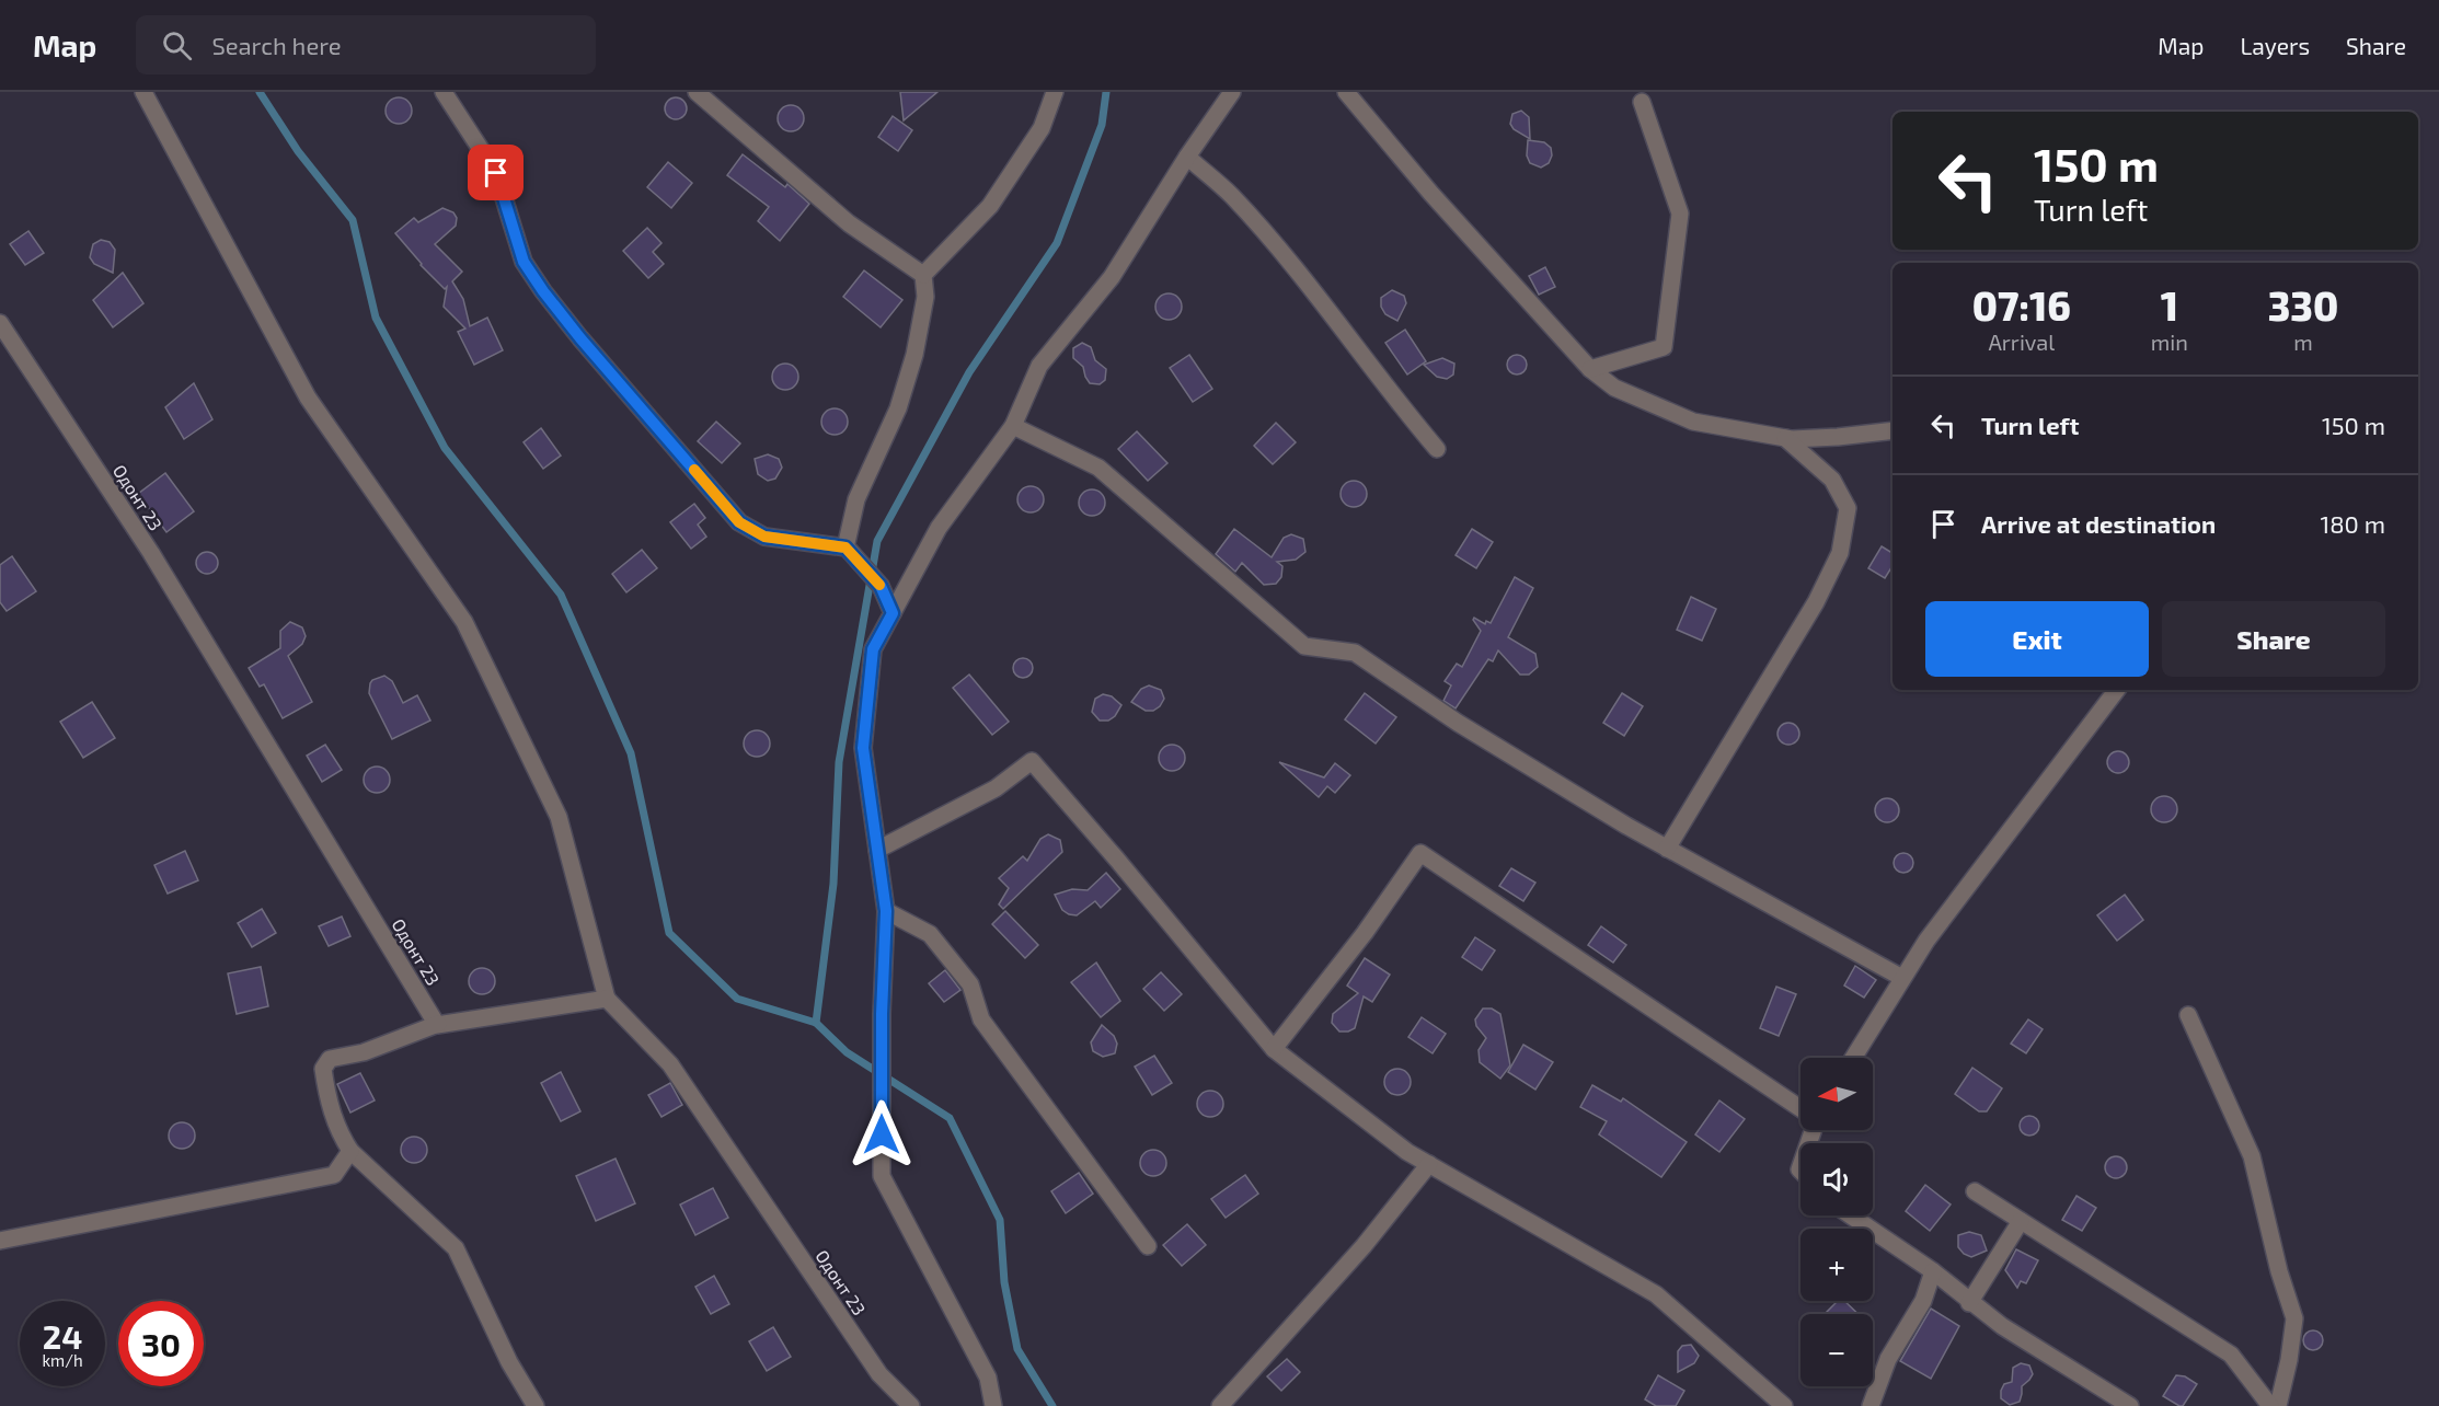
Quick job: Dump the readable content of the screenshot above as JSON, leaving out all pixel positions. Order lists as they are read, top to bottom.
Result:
{
  "streets": {
    "street": ["Одонт 23"]
  },
  "north": "left",
  "page": {
    "header": "Map",
    "search": "Search here",
    "nav": ["Map", "Layers", "Share"],
    "turn": ["150 m", "Turn left"],
    "eta": [
      "07:16",
      "Arrival",
      "1",
      "min",
      "330",
      "m"
    ],
    "list": [
      {
        "name": "Turn left",
        "value": "150 m"
      },
      {
        "name": "Arrive at destination",
        "value": "180 m"
      }
    ],
    "buttons": ["Exit", "Share"],
    "map_buttons": ["+", "−"],
    "speed": "24 km/h",
    "limit": "30"
  }
}
